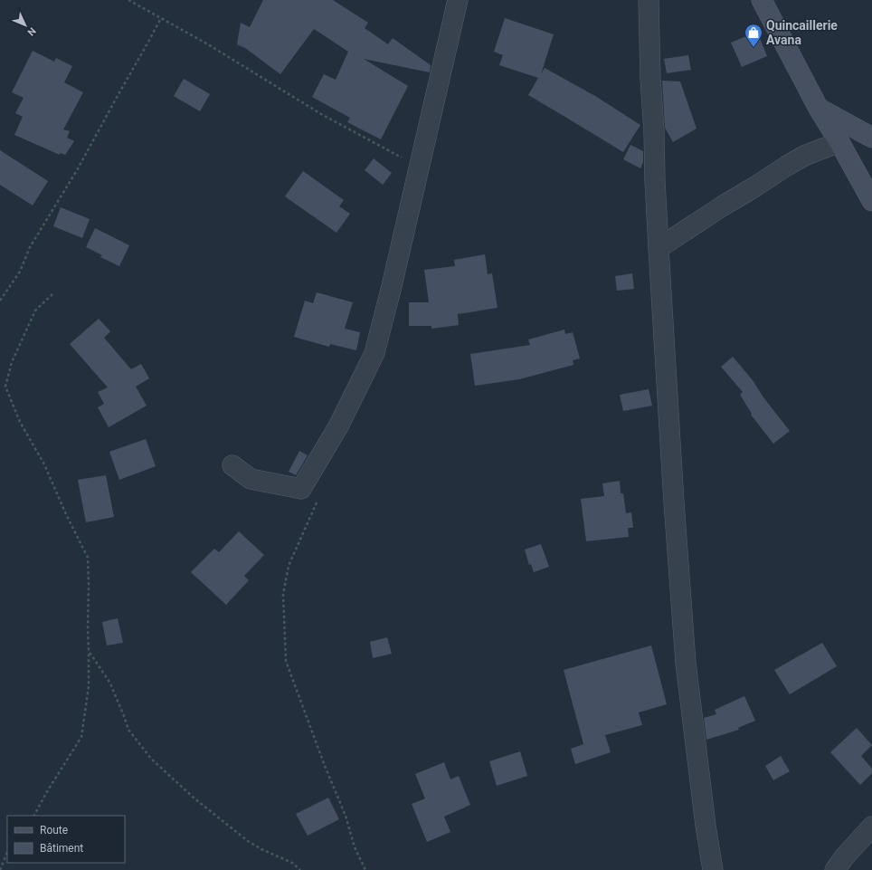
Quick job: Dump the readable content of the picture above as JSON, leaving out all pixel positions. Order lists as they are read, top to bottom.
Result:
{
  "places": {
    "shop": ["Quincaillerie Avana"]
  },
  "legend": ["Route", "Bâtiment"],
  "north": "bottom right"
}
